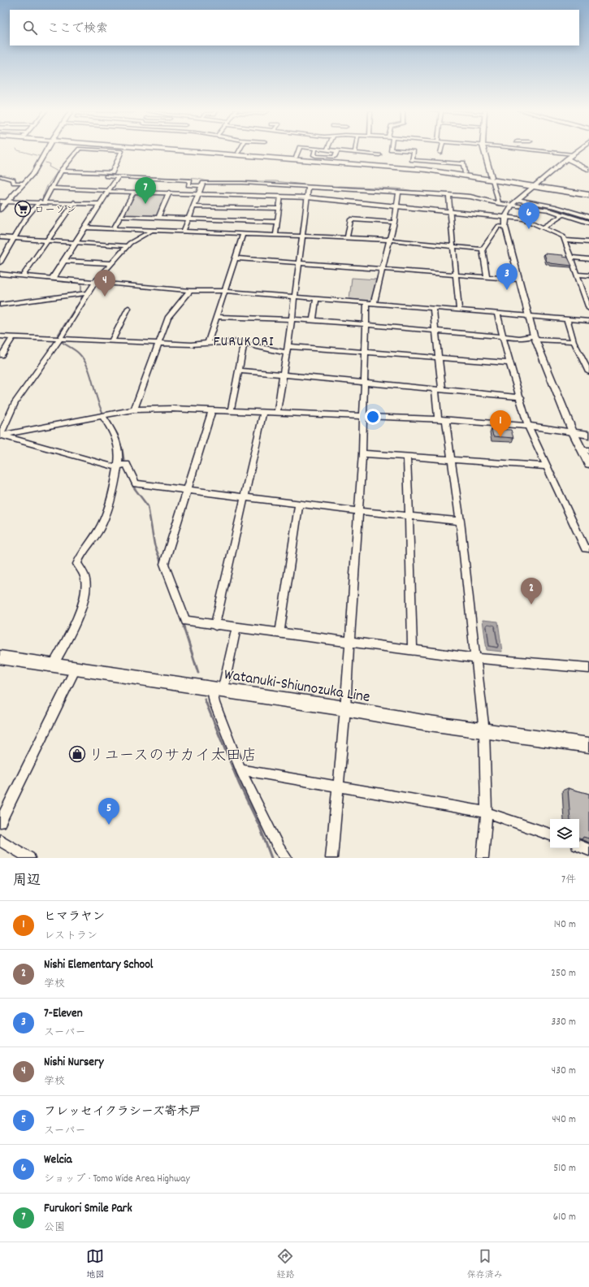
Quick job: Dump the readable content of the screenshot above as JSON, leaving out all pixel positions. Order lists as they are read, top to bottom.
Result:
{
  "streets": {
    "main road": ["Watanuki-Shiunozuka Line"]
  },
  "districts": ["FURUKORI"],
  "places": {
    "supermarket": ["ローソン"],
    "shop": ["リユースのサカイ太田店"]
  },
  "page": {
    "search": "ここで検索",
    "pins": [
      "7",
      "6",
      "3",
      "4",
      "1",
      "2",
      "5"
    ],
    "heading": ["周辺", "7件"],
    "list": [
      {
        "mark": "1",
        "name": "ヒマラヤン",
        "note": "レストラン",
        "value": "140 m"
      },
      {
        "mark": "2",
        "name": "Nishi Elementary School",
        "note": "学校",
        "value": "250 m"
      },
      {
        "mark": "3",
        "name": "7-Eleven",
        "note": "スーパー",
        "value": "330 m"
      },
      {
        "mark": "4",
        "name": "Nishi Nursery",
        "note": "学校",
        "value": "430 m"
      },
      {
        "mark": "5",
        "name": "フレッセイクラシーズ寄木戸",
        "note": "スーパー",
        "value": "440 m"
      },
      {
        "mark": "6",
        "name": "Welcia",
        "note": "ショップ · Tomo Wide Area Highway",
        "value": "510 m"
      },
      {
        "mark": "7",
        "name": "Furukori Smile Park",
        "note": "公園",
        "value": "610 m"
      }
    ],
    "nav": ["地図", "経路", "保存済み"]
  }
}
